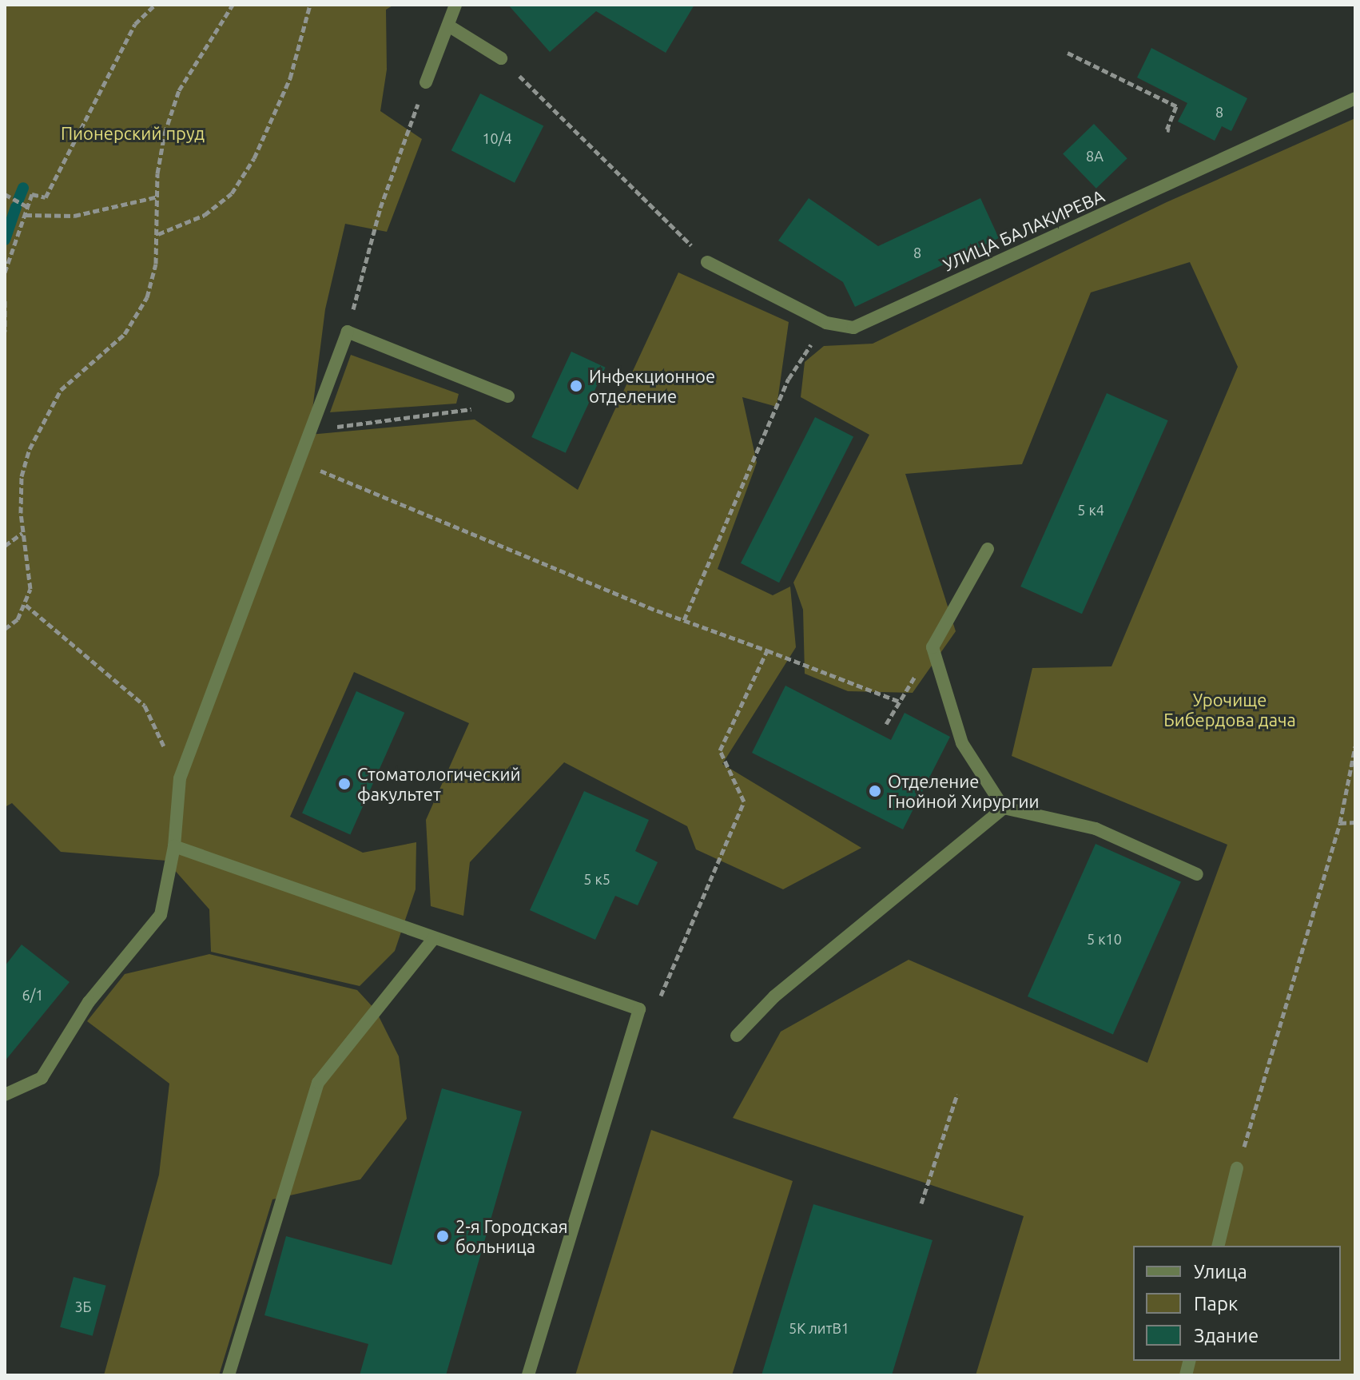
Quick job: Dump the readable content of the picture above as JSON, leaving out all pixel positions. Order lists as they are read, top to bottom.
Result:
{
  "streets": {
    "street": ["УЛИЦА БАЛАКИРЕВА"]
  },
  "parks": ["Пионерский пруд", "Урочище Бибердова дача"],
  "places": [
    "Инфекционное отделение",
    "Стоматологический факультет",
    "Отделение Гнойной Хирургии",
    "2-я Городская больница"
  ],
  "house_numbers": [
    "8",
    "10/4",
    "8А",
    "8",
    "5 к4",
    "5 к5",
    "5 к10",
    "6/1",
    "3Б",
    "5К литВ1"
  ],
  "legend": ["Улица", "Парк", "Здание"]
}
